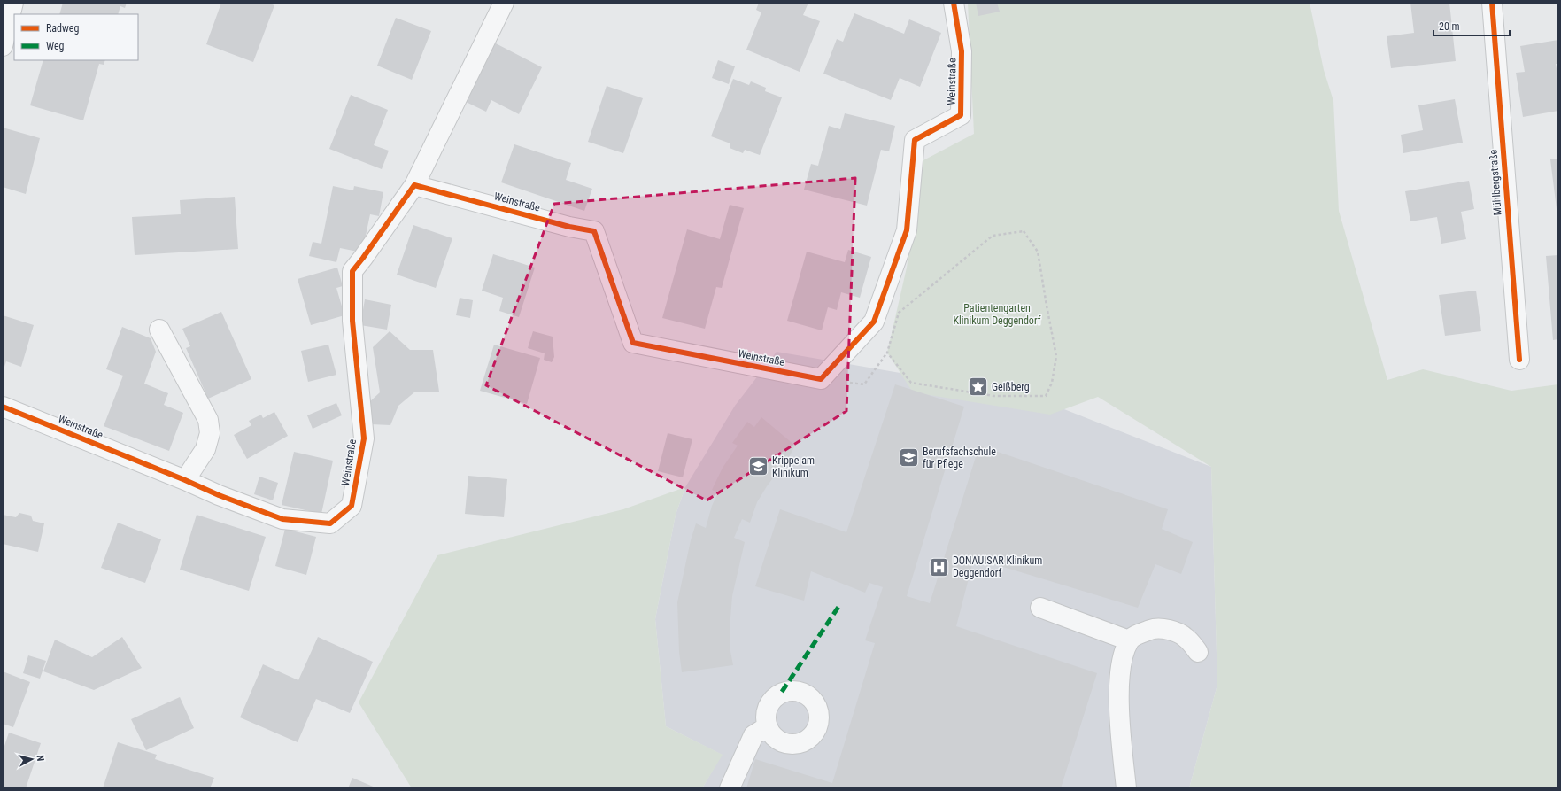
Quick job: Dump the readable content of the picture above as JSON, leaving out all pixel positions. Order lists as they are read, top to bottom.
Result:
{
  "streets": {
    "street": ["Weinstraße", "Mühlbergstraße"]
  },
  "parks": ["Patientengarten Klinikum Deggendorf"],
  "places": {
    "place": ["Geißberg"],
    "school or university": ["Berufsfachschule für Pflege", "Krippe am Klinikum"],
    "hospital": ["DONAUISAR Klinikum Deggendorf"]
  },
  "legend": ["Radweg", "Weg"],
  "scale_bar": "20 m",
  "north": "right"
}
